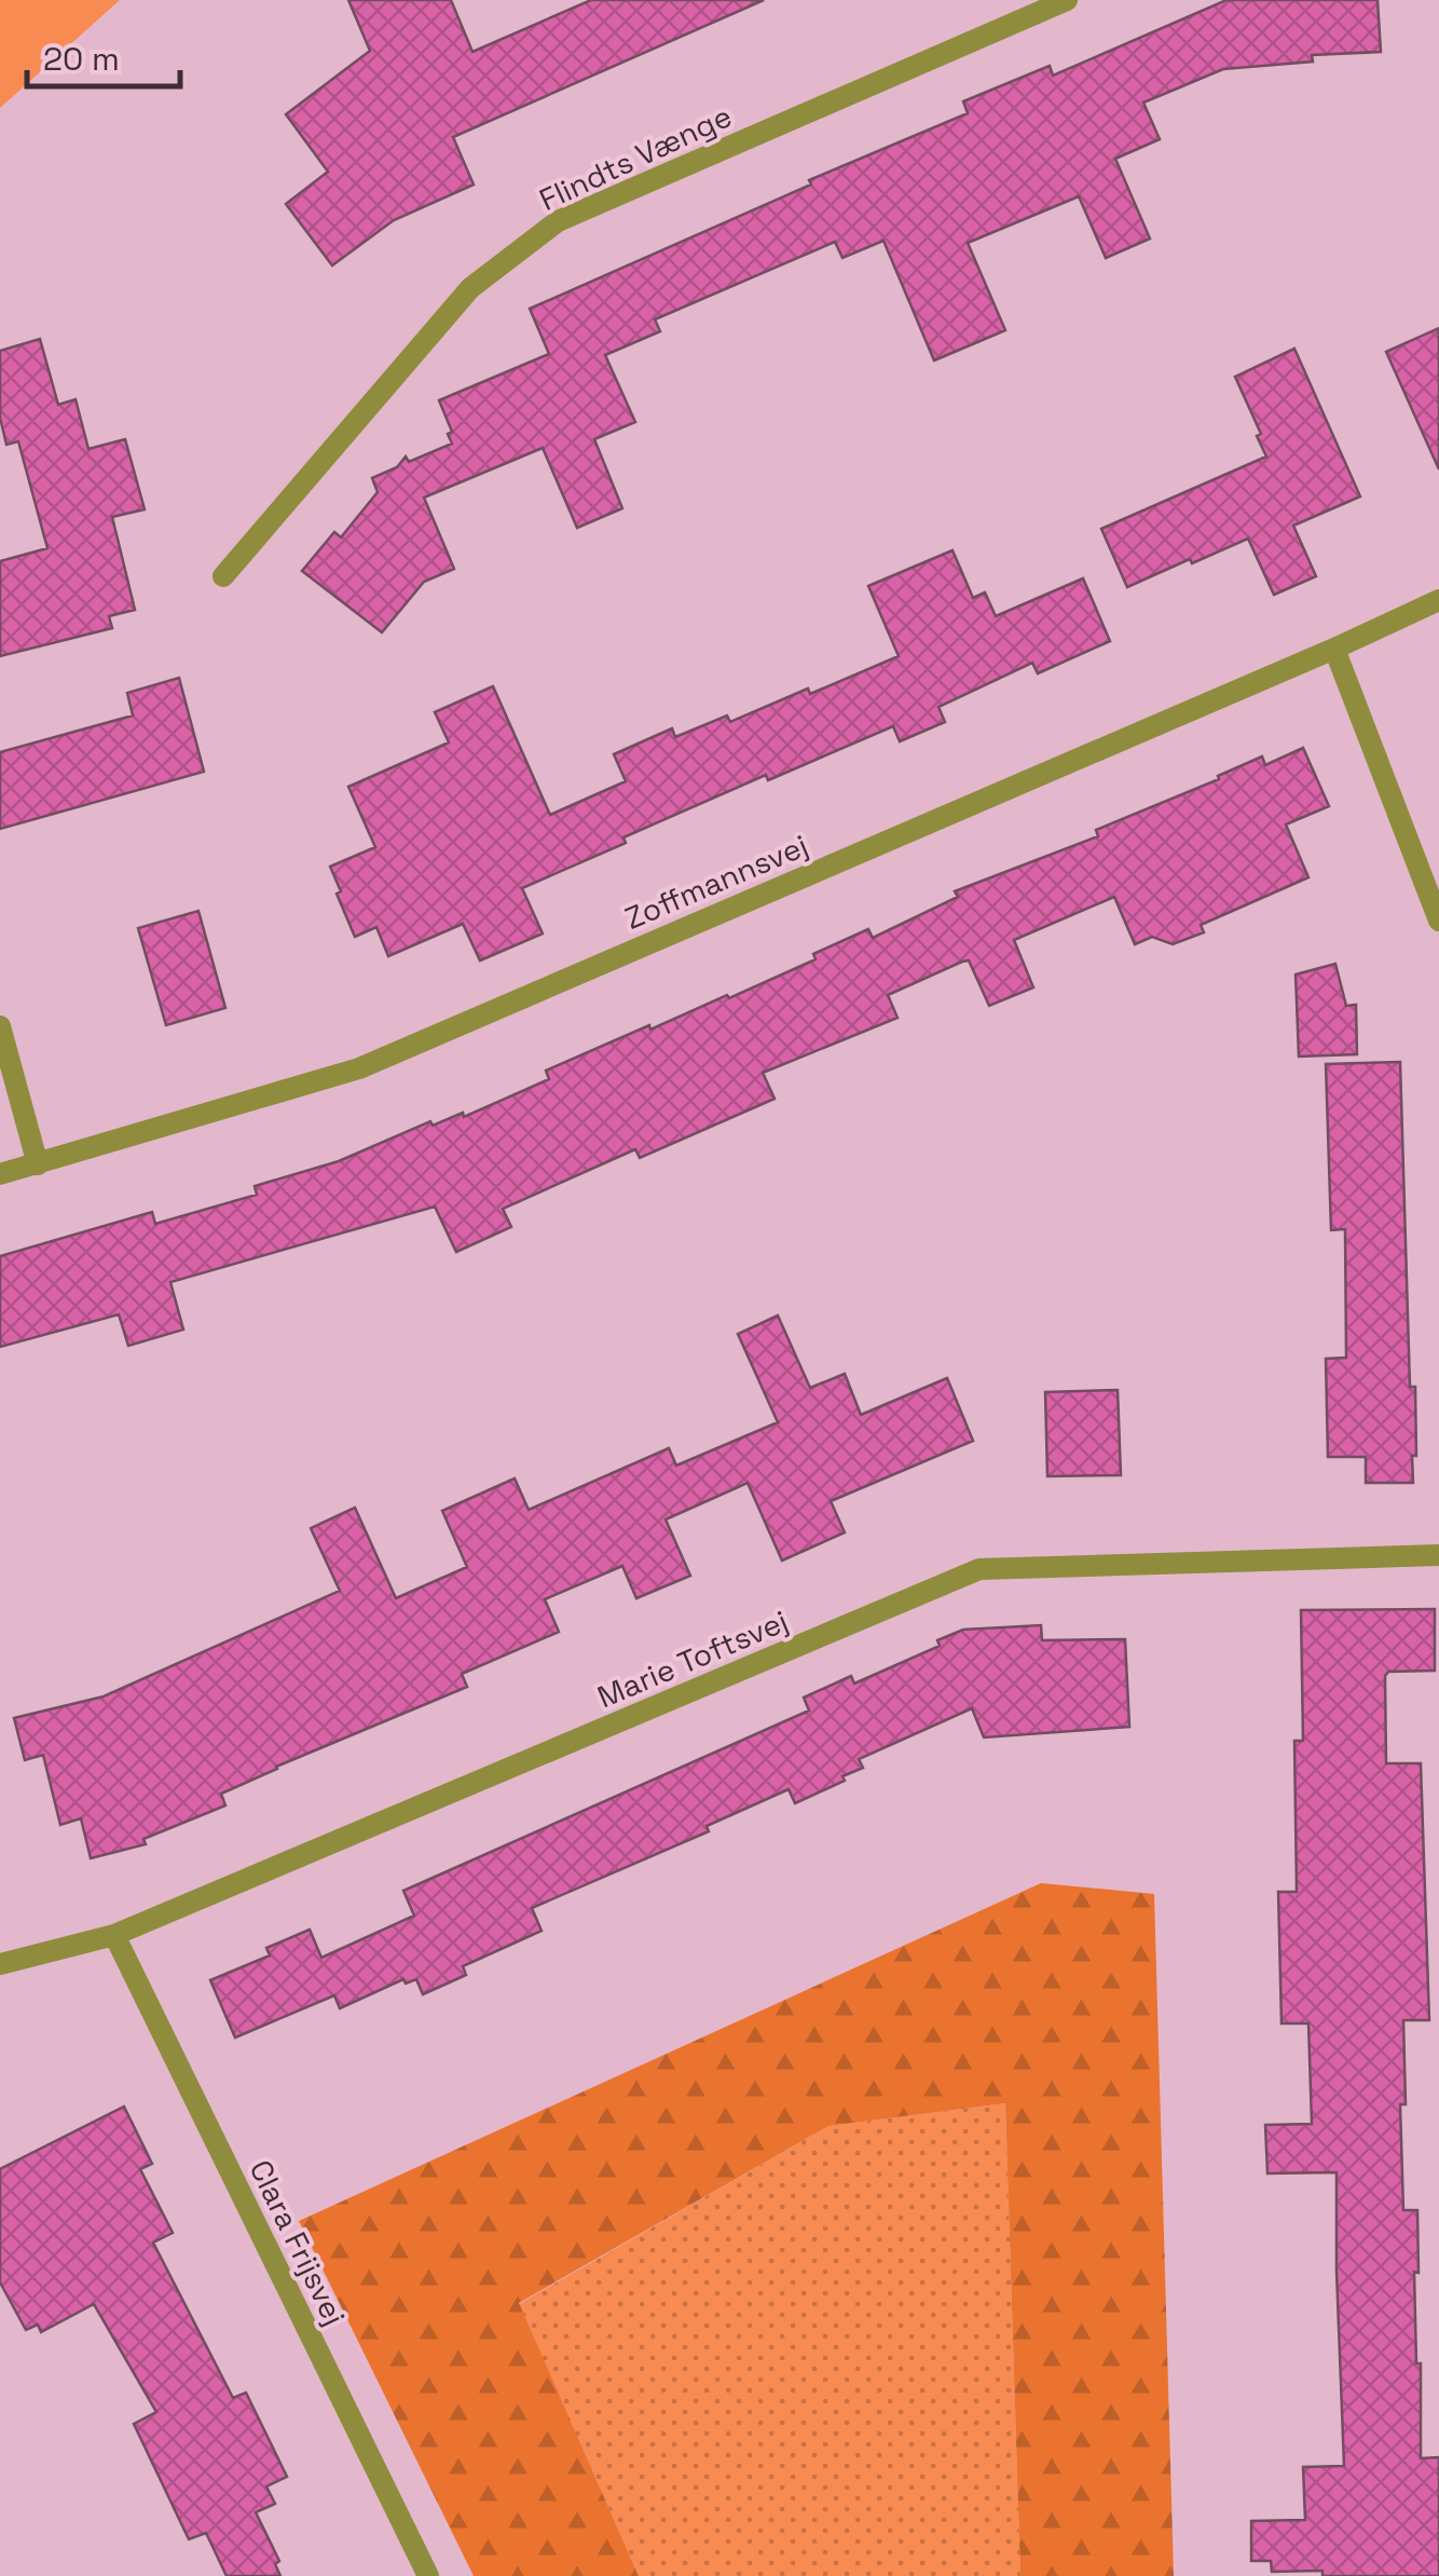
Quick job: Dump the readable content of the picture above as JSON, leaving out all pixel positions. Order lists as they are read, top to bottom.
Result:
{
  "streets": {
    "street": [
      "Flindts Vænge",
      "Zoffmannsvej",
      "Marie Toftsvej",
      "Clara Frijsvej"
    ]
  },
  "crossings": [
    ["Marie Toftsvej", "Clara Frijsvej"]
  ],
  "scale_bar": "20 m"
}
